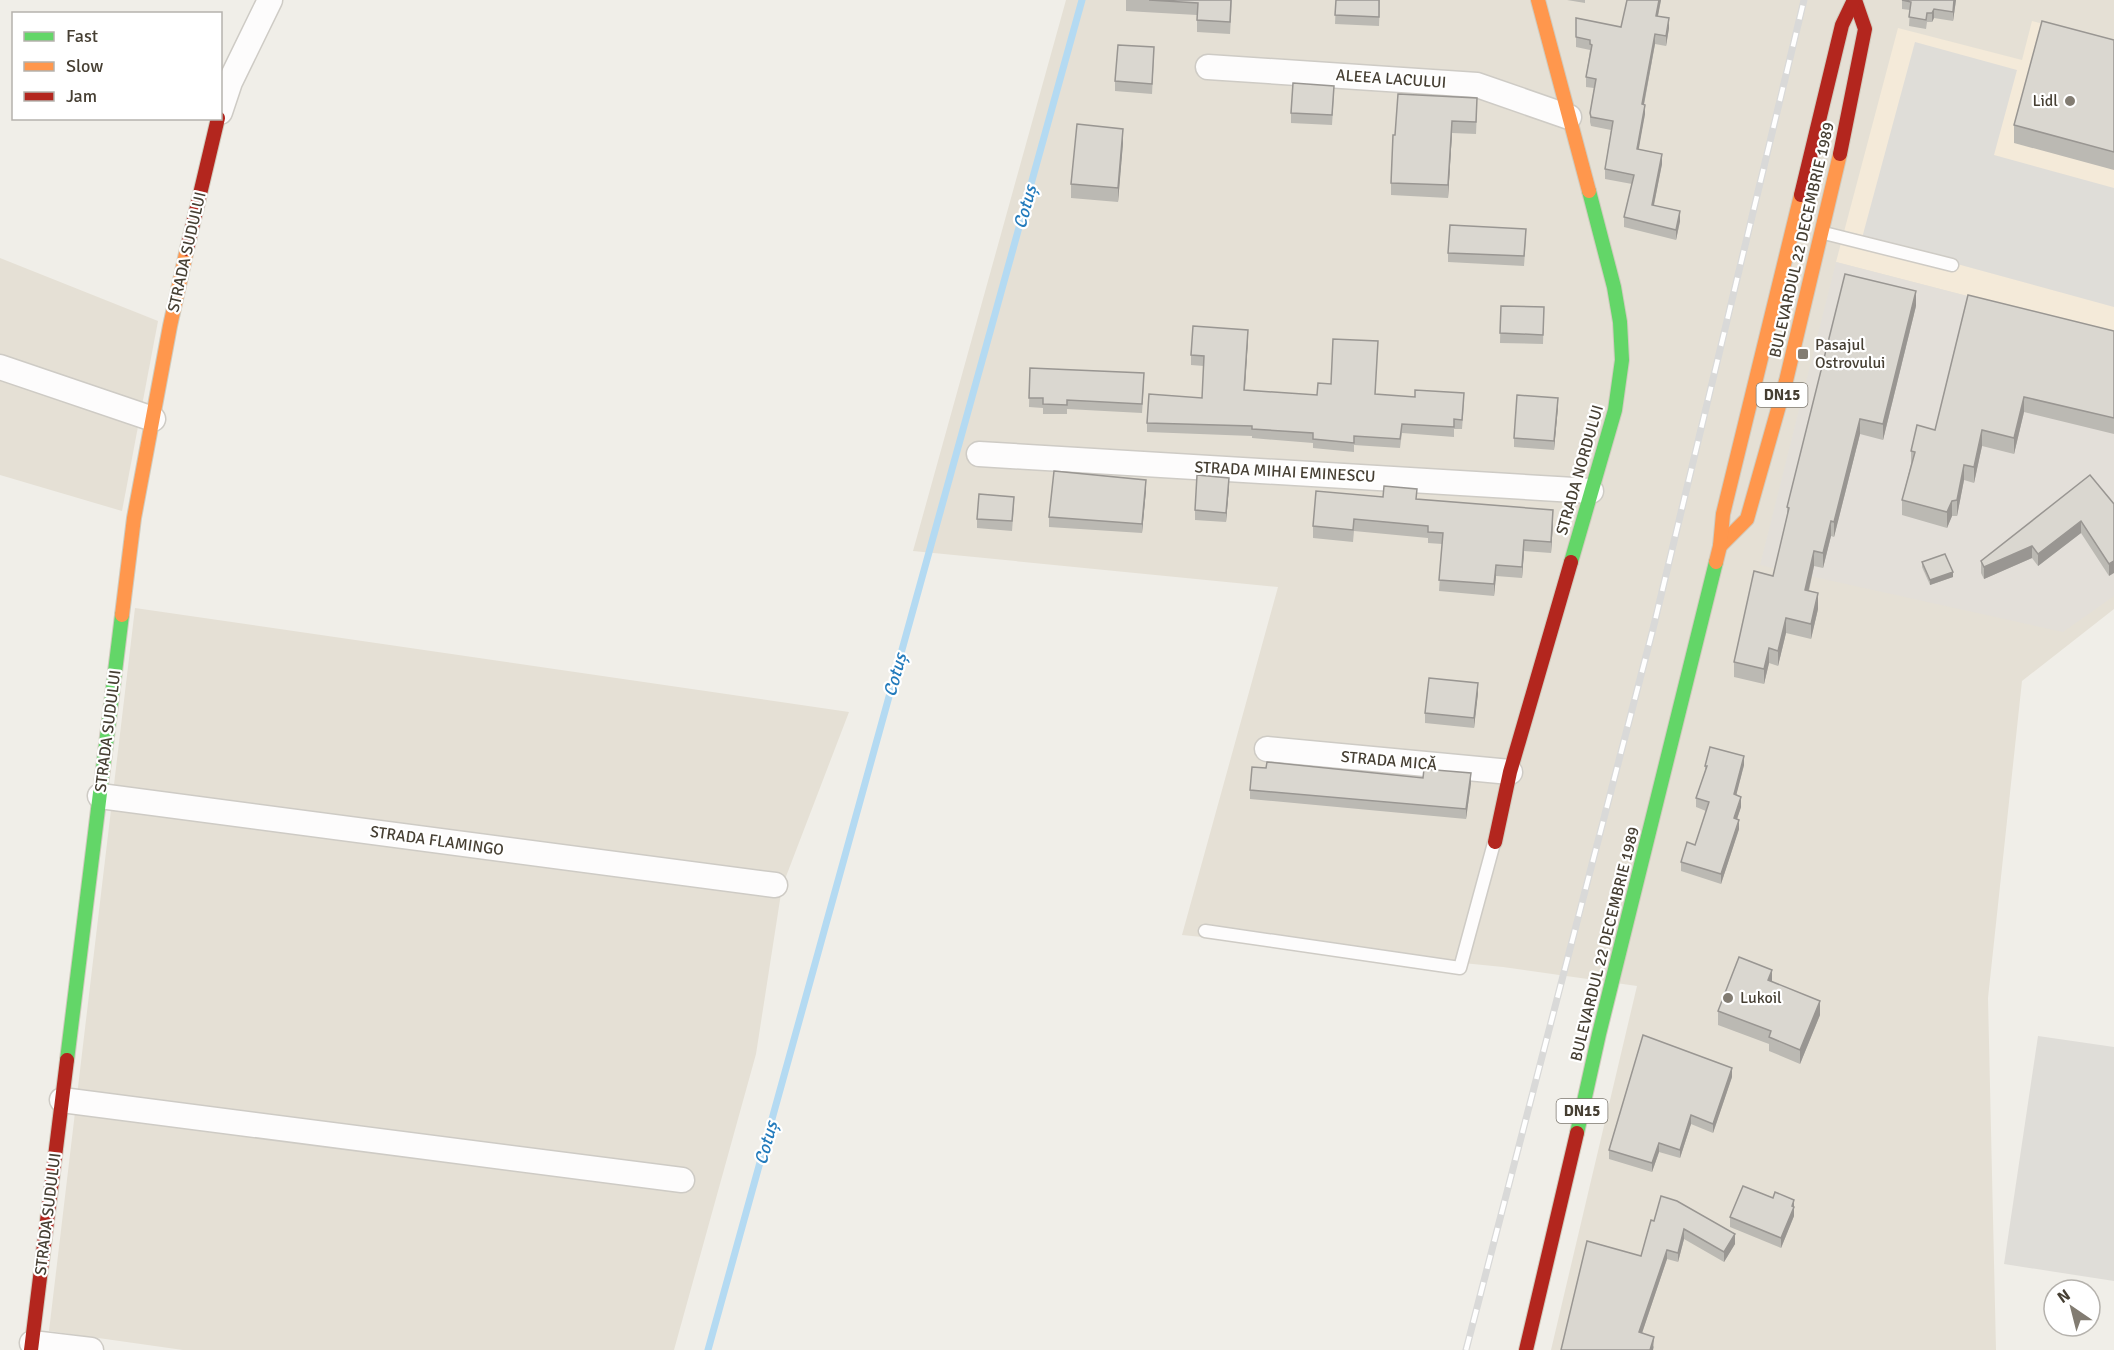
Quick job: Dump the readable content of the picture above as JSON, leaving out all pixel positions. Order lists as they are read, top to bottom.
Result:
{
  "streets": {
    "street": [
      "ALEEA LACULUI",
      "BULEVARDUL 22 DECEMBRIE 1989",
      "STRADA SUDULUI",
      "DN15",
      "STRADA NORDULUI",
      "STRADA MIHAI EMINESCU",
      "STRADA MICĂ",
      "STRADA FLAMINGO"
    ]
  },
  "crossings": [
    ["ALEEA LACULUI", "STRADA NORDULUI"],
    ["STRADA SUDULUI", "STRADA FLAMINGO"],
    ["STRADA NORDULUI", "STRADA MIHAI EMINESCU"],
    ["STRADA NORDULUI", "STRADA MICĂ"]
  ],
  "water": ["Cotuș"],
  "places": {
    "other": ["Lidl", "Lukoil"],
    "transit": ["Pasajul Ostrovului"]
  },
  "legend": ["Fast", "Slow", "Jam"],
  "north": "top left"
}
